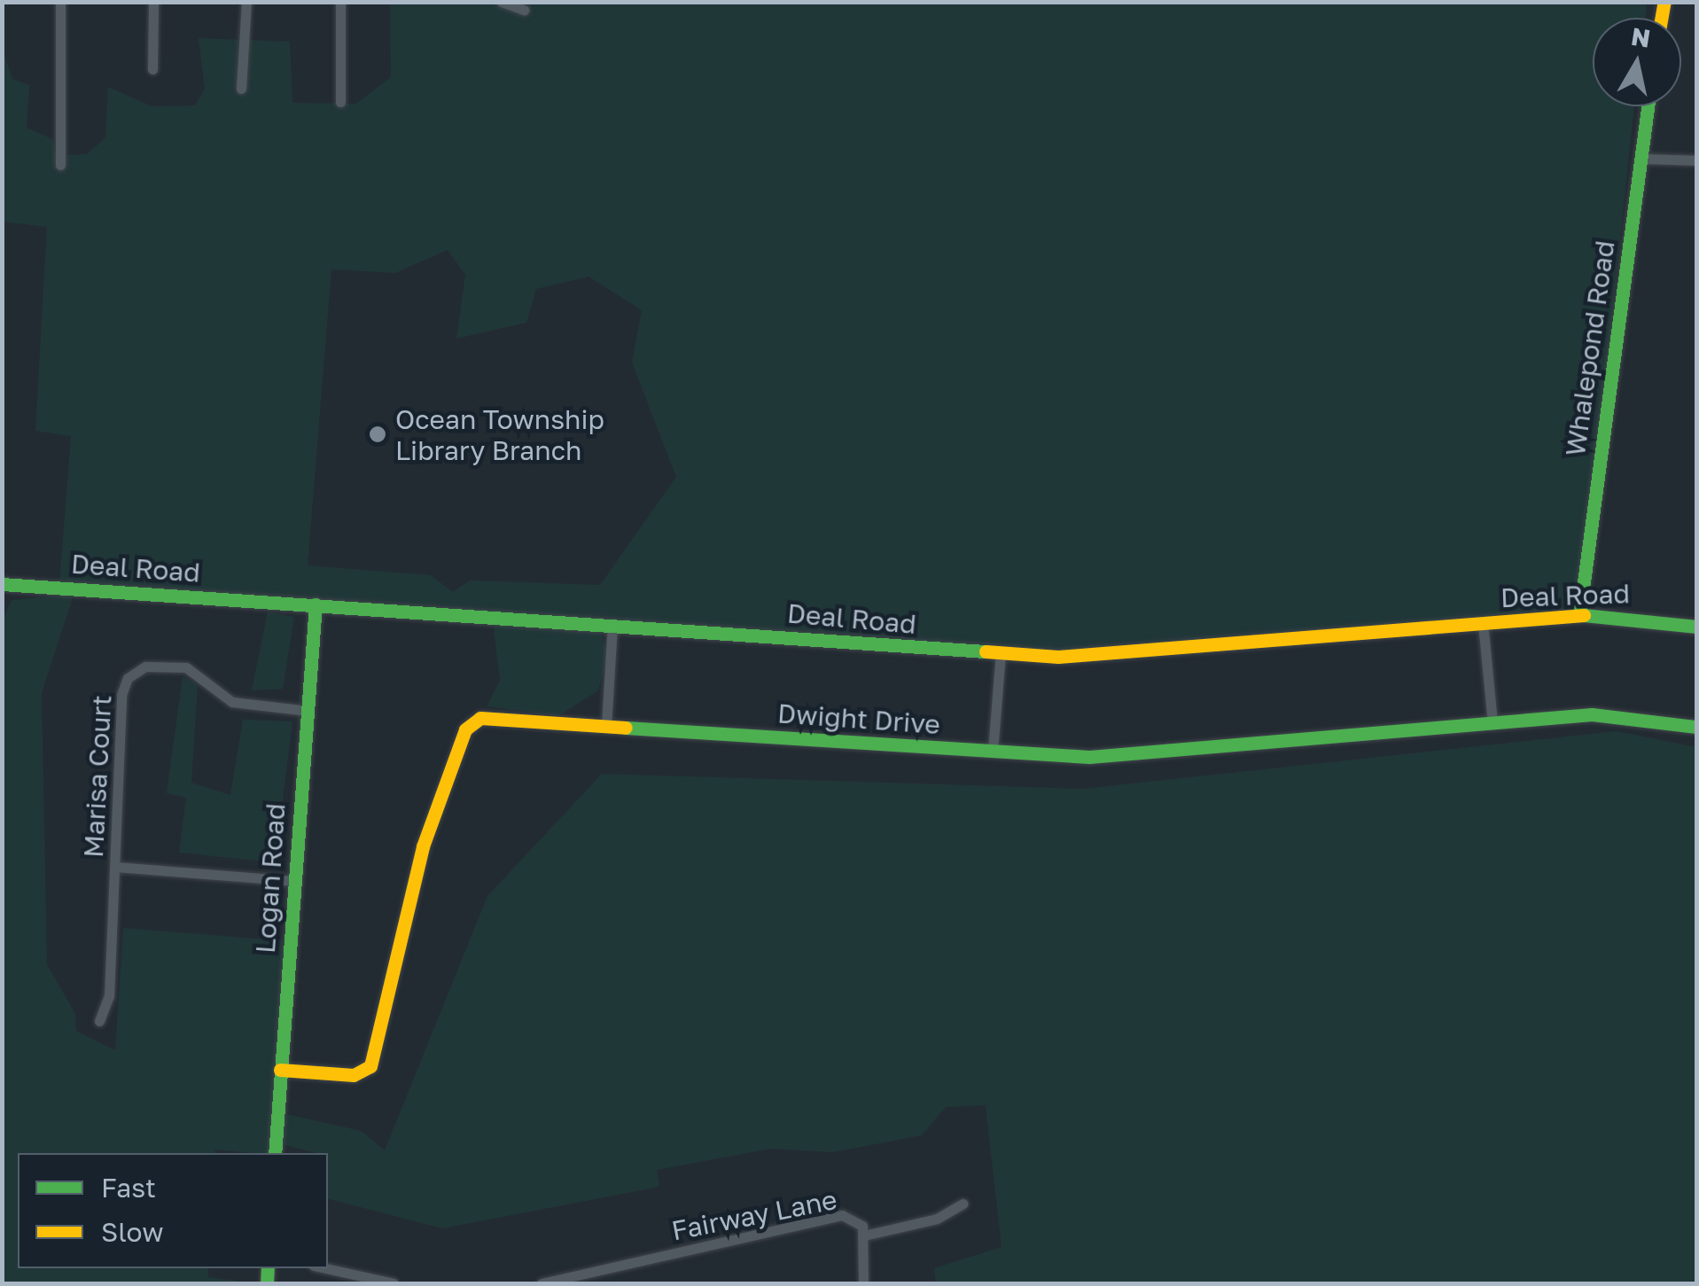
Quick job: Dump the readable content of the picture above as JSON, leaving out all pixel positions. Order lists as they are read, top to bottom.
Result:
{
  "streets": {
    "street": [
      "Whalepond Road",
      "Deal Road",
      "Dwight Drive",
      "Marisa Court",
      "Logan Road",
      "Fairway Lane"
    ]
  },
  "crossings": [
    ["Whalepond Road", "Deal Road"],
    ["Deal Road", "Logan Road"],
    ["Dwight Drive", "Logan Road"],
    ["Marisa Court", "Logan Road"]
  ],
  "places": ["Ocean Township Library Branch"],
  "legend": ["Fast", "Slow"],
  "north": "top"
}
